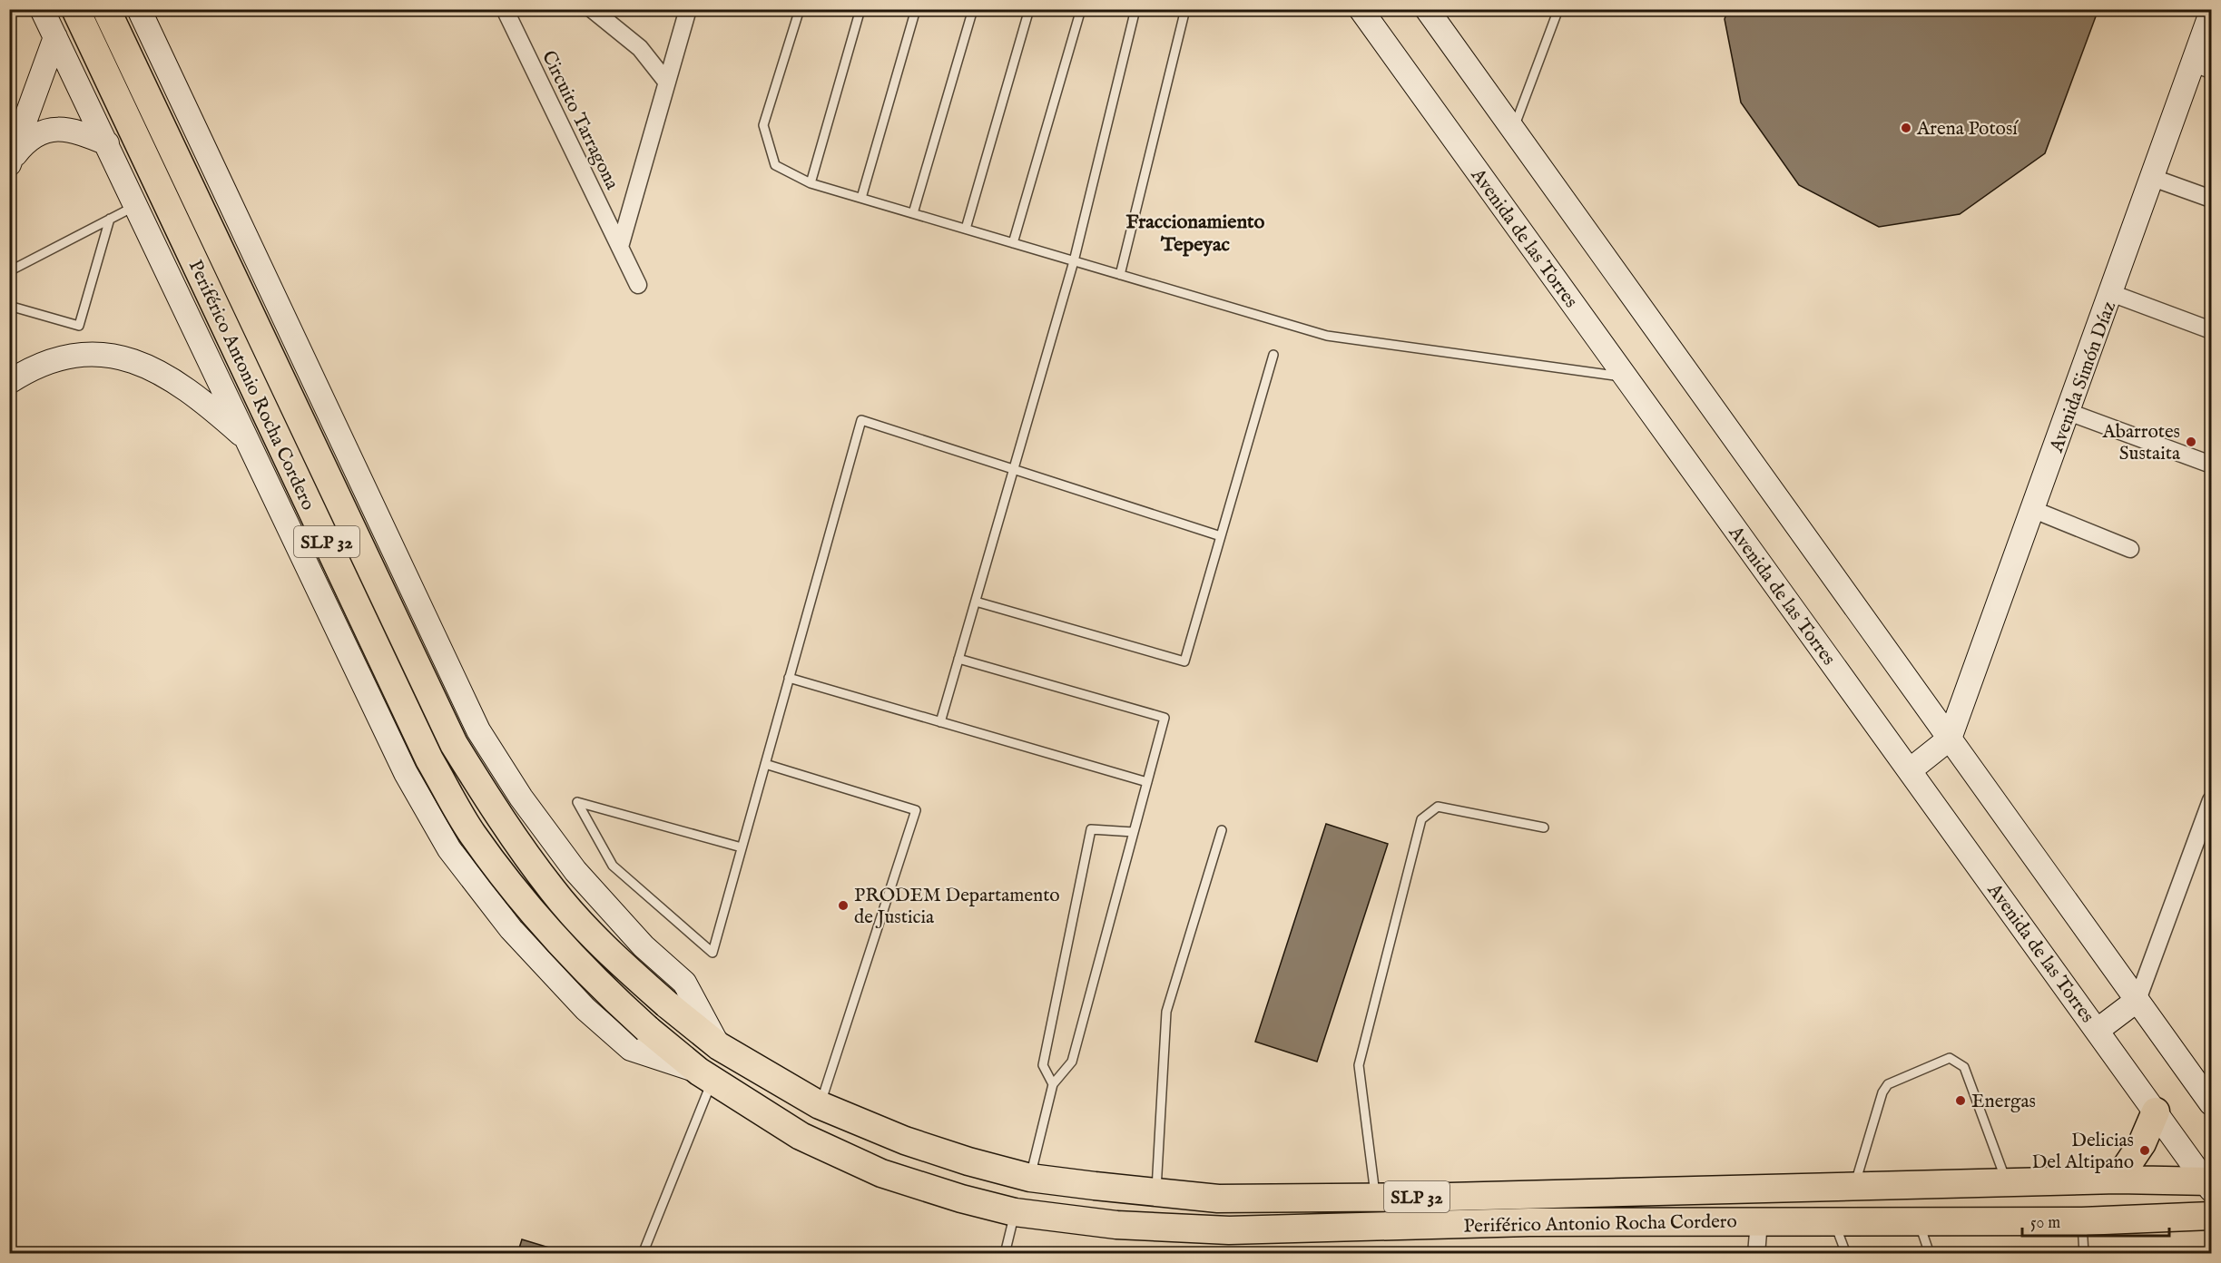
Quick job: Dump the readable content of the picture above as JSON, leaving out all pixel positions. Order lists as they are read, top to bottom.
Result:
{
  "streets": {
    "highway": ["Periférico Antonio Rocha Cordero", "SLP 32"],
    "main road": ["Avenida de las Torres", "Avenida Simón Díaz"],
    "street": ["Circuito Tarragona"]
  },
  "crossings": [
    ["Avenida de las Torres", "Periférico Antonio Rocha Cordero"]
  ],
  "districts": ["Fraccionamiento Tepeyac"],
  "places": [
    "Arena Potosí",
    "Abarrotes Sustaita",
    "PRODEM Departamento de Justicia",
    "Energas",
    "Delicias Del Altipano"
  ],
  "scale_bar": "50 m"
}
